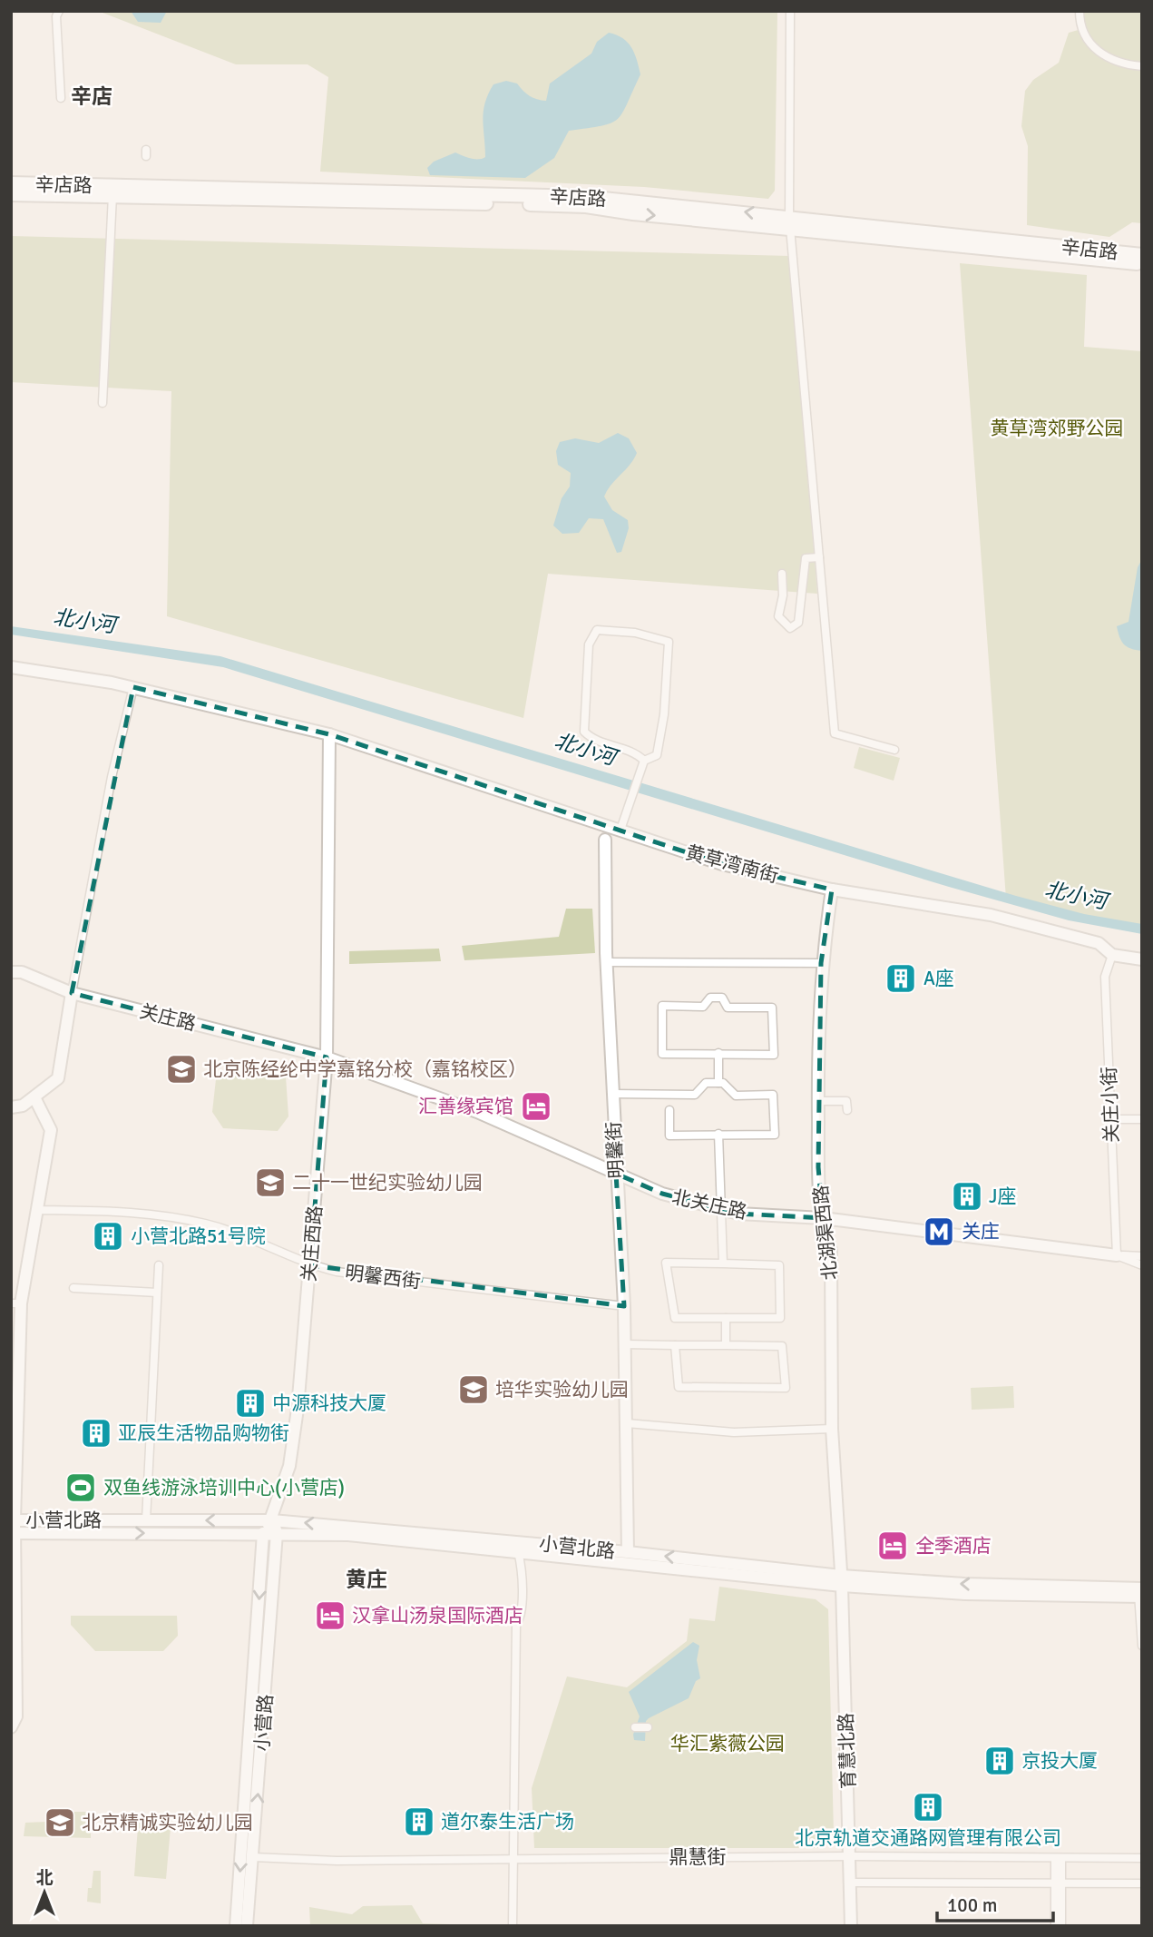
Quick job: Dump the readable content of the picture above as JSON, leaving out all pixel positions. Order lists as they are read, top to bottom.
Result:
{
  "streets": {
    "main road": ["辛店路"],
    "street": [
      "黄草湾南街",
      "关庄路",
      "关庄小街",
      "明馨街",
      "北关庄路",
      "北湖渠西路",
      "关庄西路",
      "明馨西街",
      "小营北路",
      "小营路",
      "育慧北路",
      "鼎慧街"
    ]
  },
  "crossings": [
    ["黄草湾南街", "关庄小街"],
    ["黄草湾南街", "北湖渠西路"],
    ["黄草湾南街", "关庄西路"],
    ["关庄路", "北关庄路"],
    ["关庄路", "关庄西路"],
    ["关庄小街", "北关庄路"],
    ["明馨街", "北关庄路"],
    ["明馨街", "明馨西街"],
    ["明馨街", "小营北路"],
    ["北关庄路", "北湖渠西路"],
    ["北关庄路", "关庄西路"],
    ["北湖渠西路", "小营北路"],
    ["北湖渠西路", "育慧北路"],
    ["关庄西路", "明馨西街"],
    ["关庄西路", "小营北路"],
    ["关庄西路", "小营路"],
    ["小营北路", "小营路"],
    ["小营北路", "育慧北路"],
    ["小营路", "鼎慧街"],
    ["育慧北路", "鼎慧街"]
  ],
  "districts": ["辛店", "黄庄"],
  "water": ["北小河"],
  "parks": ["黄草湾郊野公园", "华汇紫薇公园"],
  "places": {
    "building": [
      "A座",
      "J座",
      "小营北路51号院",
      "中源科技大厦",
      "亚辰生活物品购物街",
      "京投大厦",
      "北京轨道交通路网管理有限公司",
      "道尔泰生活广场"
    ],
    "school or university": [
      "北京陈经纶中学嘉铭分校（嘉铭校区）",
      "二十一世纪实验幼儿园",
      "培华实验幼儿园",
      "北京精诚实验幼儿园"
    ],
    "hotel": ["汇善缘宾馆", "全季酒店", "汉拿山汤泉国际酒店"],
    "metro station": ["关庄"],
    "sports": ["双鱼线游泳培训中心(小营店)"]
  },
  "scale_bar": "100 m",
  "north": "top"
}
